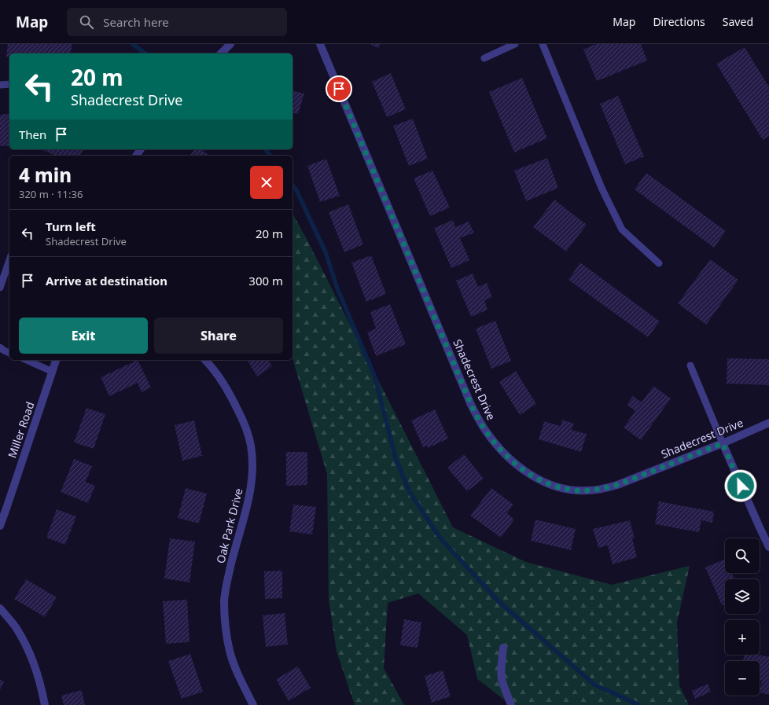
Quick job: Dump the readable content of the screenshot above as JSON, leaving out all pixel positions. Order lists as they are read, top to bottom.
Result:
{
  "streets": {
    "street": ["Shadecrest Drive", "Miller Road", "Oak Park Drive"]
  },
  "page": {
    "header": "Map",
    "search": "Search here",
    "nav": ["Map", "Directions", "Saved"],
    "turn": ["20 m", "Shadecrest Drive"],
    "then": "Then",
    "heading": ["4 min", "320 m · 11:36"],
    "list": [
      {
        "name": "Turn left",
        "note": "Shadecrest Drive",
        "value": "20 m"
      },
      {
        "name": "Arrive at destination",
        "value": "300 m"
      }
    ],
    "buttons": ["Exit", "Share"],
    "map_buttons": ["+", "−"]
  }
}
